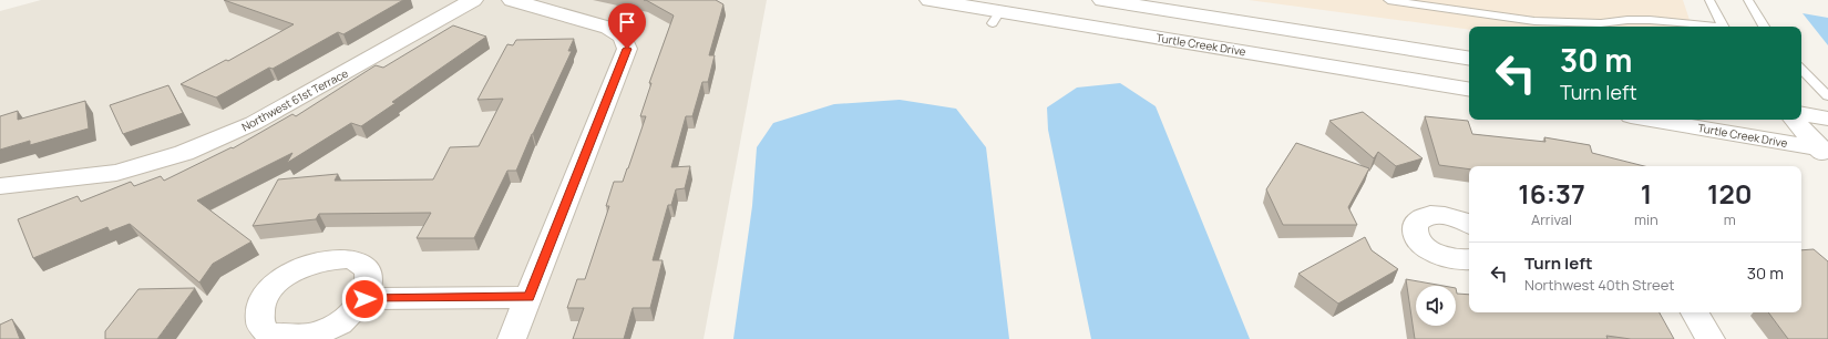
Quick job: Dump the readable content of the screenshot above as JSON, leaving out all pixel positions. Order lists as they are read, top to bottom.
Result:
{
  "streets": {
    "street": ["Turtle Creek Drive", "Northwest 61st Terrace"]
  },
  "page": {
    "turn": ["30 m", "Turn left"],
    "eta": [
      "16:37",
      "Arrival",
      "1",
      "min",
      "120",
      "m"
    ],
    "list": [
      {
        "name": "Turn left",
        "note": "Northwest 40th Street",
        "value": "30 m"
      }
    ]
  }
}
